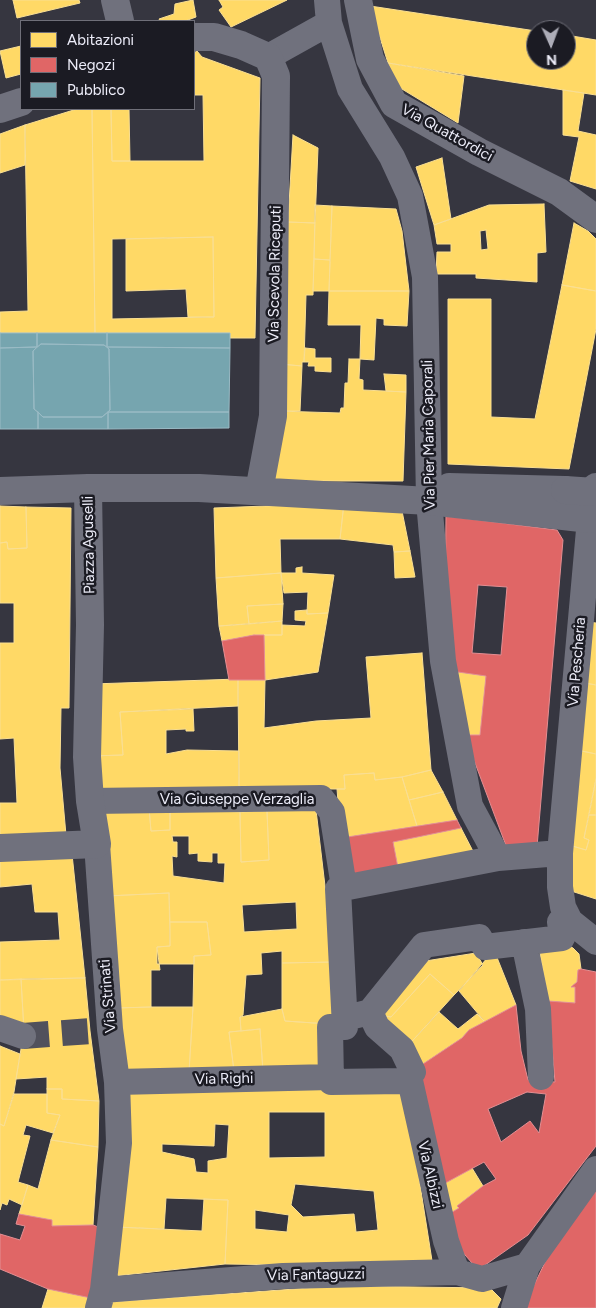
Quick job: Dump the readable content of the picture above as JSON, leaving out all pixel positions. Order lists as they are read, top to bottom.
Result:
{
  "streets": {
    "street": [
      "Via Quattordici",
      "Via Scevola Riceputi",
      "Via Pier Maria Caporali",
      "Piazza Aguselli",
      "Via Pescheria",
      "Via Giuseppe Verzaglia",
      "Via Strinati",
      "Via Righi",
      "Via Albizzi",
      "Via Fantaguzzi"
    ]
  },
  "crossings": [
    ["Via Scevola Riceputi", "Via Pier Maria Caporali"],
    ["Via Scevola Riceputi", "Piazza Aguselli"],
    ["Piazza Aguselli", "Via Strinati"],
    ["Via Giuseppe Verzaglia", "Via Strinati"],
    ["Via Strinati", "Via Righi"],
    ["Via Strinati", "Via Fantaguzzi"],
    ["Via Righi", "Via Albizzi"],
    ["Via Albizzi", "Via Fantaguzzi"]
  ],
  "legend": ["Abitazioni", "Negozi", "Pubblico"],
  "north": "bottom"
}
